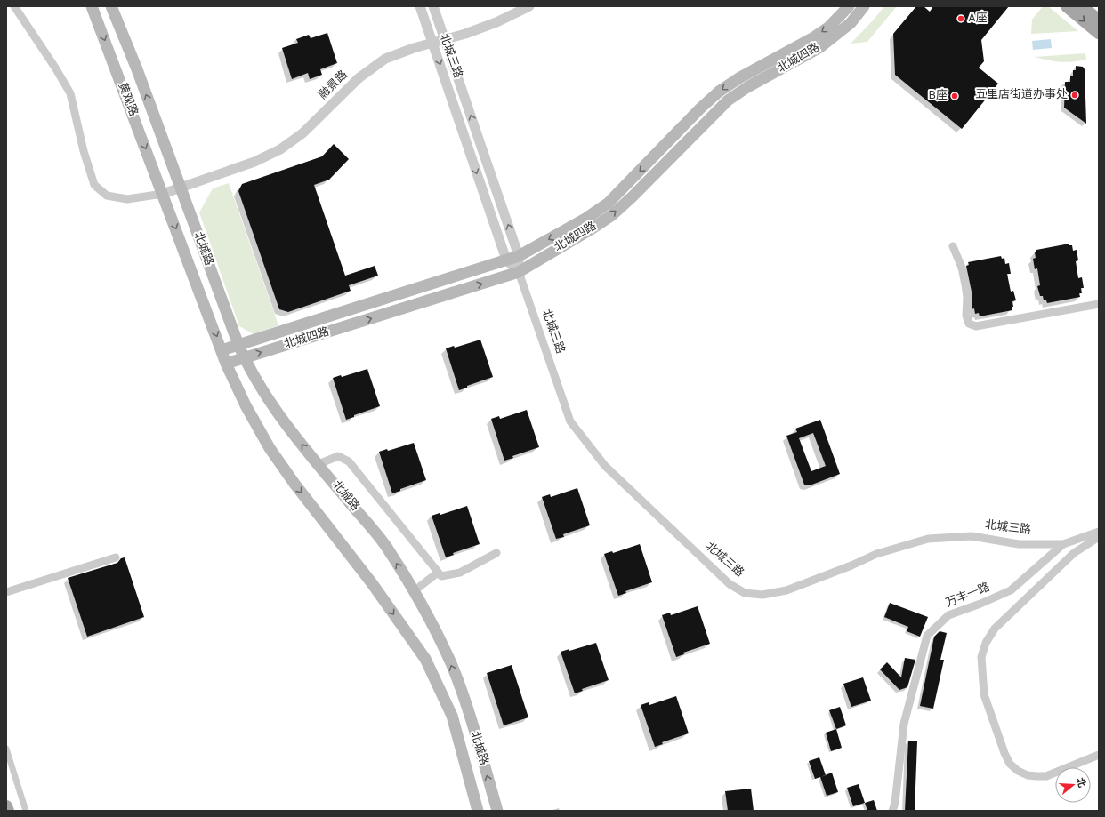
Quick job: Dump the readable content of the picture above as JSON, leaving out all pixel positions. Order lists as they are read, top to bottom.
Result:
{
  "streets": {
    "main road": ["北城四路", "黄观路", "北城路"],
    "street": ["北城三路", "融景路", "万丰一路"]
  },
  "crossings": [
    ["北城三路", "北城四路"],
    ["北城三路", "融景路"],
    ["北城三路", "万丰一路"],
    ["北城四路", "北城路"],
    ["融景路", "黄观路"],
    ["融景路", "北城路"],
    ["黄观路", "北城路"]
  ],
  "places": ["A座", "五里店街道办事处", "B座"],
  "north": "right"
}
